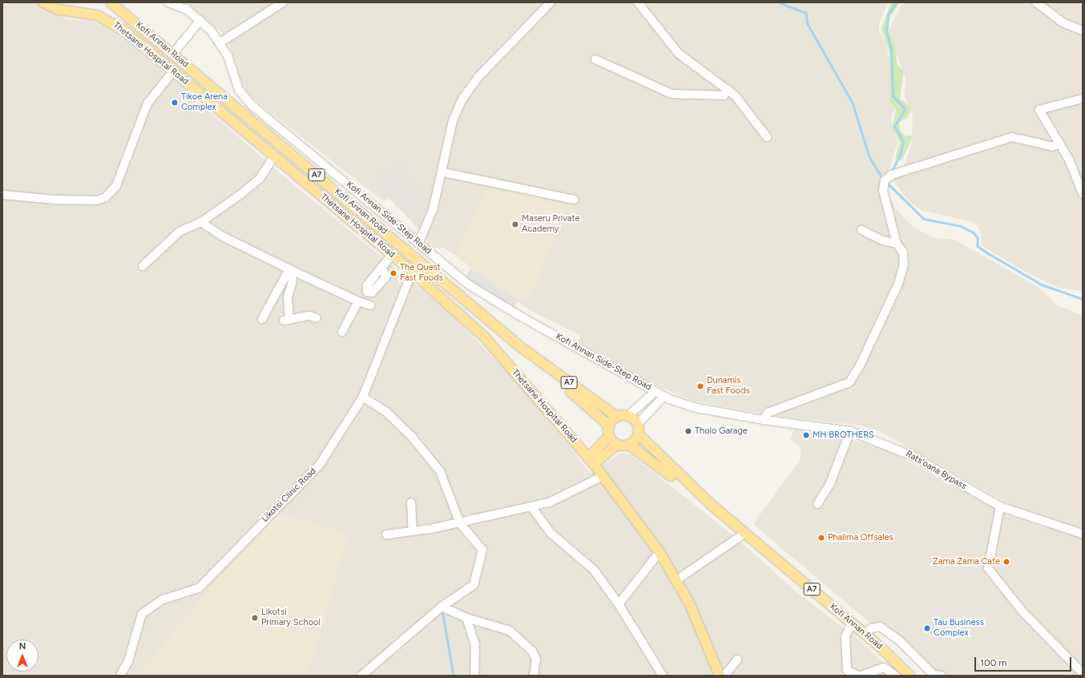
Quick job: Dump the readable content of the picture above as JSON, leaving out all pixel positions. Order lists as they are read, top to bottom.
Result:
{
  "streets": {
    "main road": ["Kofi Annan Road", "Thetsane Hospital Road", "A7"],
    "street": ["Kofi Annan Side-Step Road", "Rats'oana Bypass", "Likotsi Clinic Road"]
  },
  "crossings": [
    ["Kofi Annan Road", "A7"],
    ["Kofi Annan Road", "Kofi Annan Side-Step Road"],
    ["Thetsane Hospital Road", "Likotsi Clinic Road"],
    ["A7", "Kofi Annan Side-Step Road"],
    ["Kofi Annan Side-Step Road", "Rats'oana Bypass"]
  ],
  "places": [
    "Tikoe Arena Complex",
    "Maseru Private Academy",
    "The Quest Fast Foods",
    "Dunamis Fast Foods",
    "Tholo Garage",
    "MH BROTHERS",
    "Phalima Offsales",
    "Zama Zama Cafe",
    "Likotsi Primary School",
    "Tau Business Complex"
  ],
  "scale_bar": "100 m",
  "north": "top"
}
